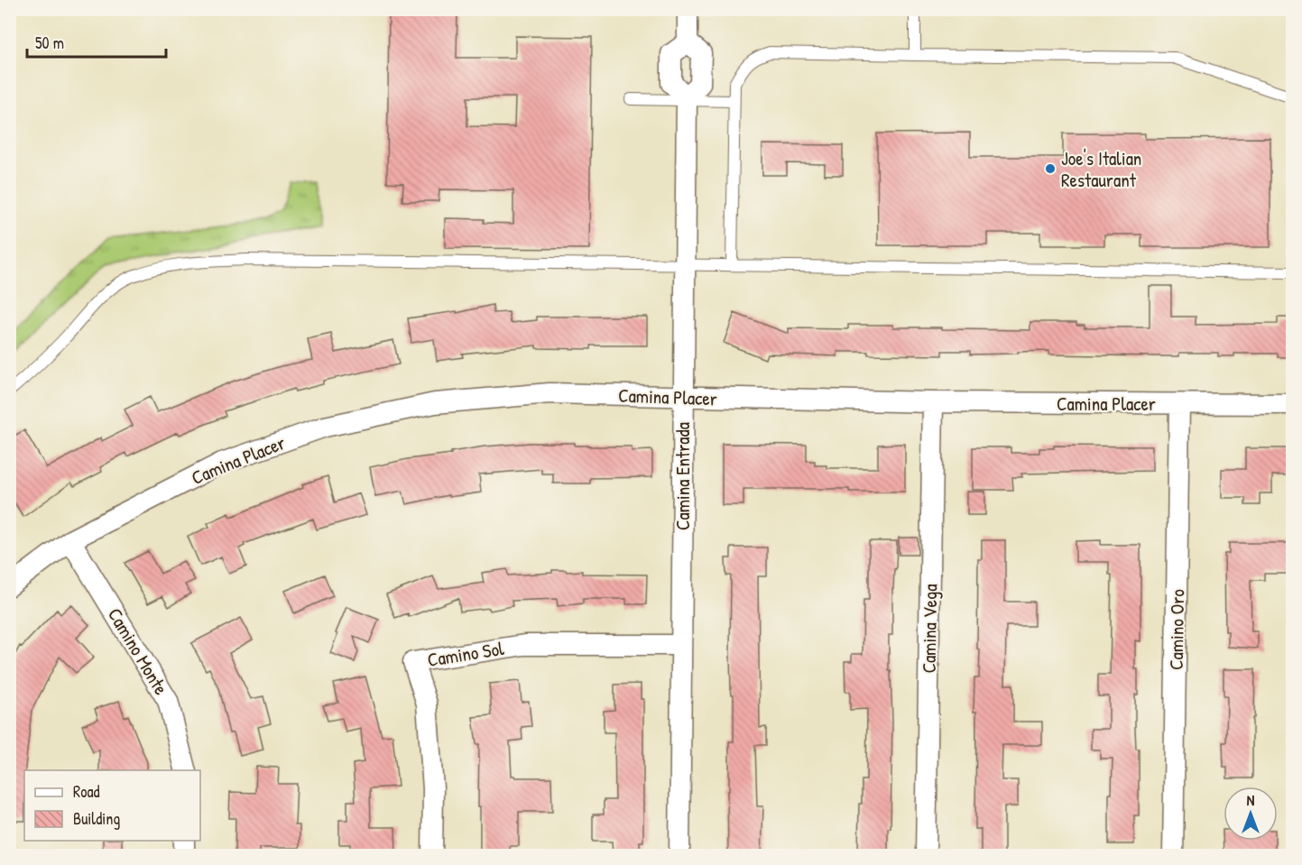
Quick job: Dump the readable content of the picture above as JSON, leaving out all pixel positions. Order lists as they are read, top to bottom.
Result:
{
  "streets": {
    "street": [
      "Camina Placer",
      "Camina Entrada",
      "Camina Vega",
      "Camino Oro",
      "Camino Monte",
      "Camino Sol"
    ]
  },
  "crossings": [
    ["Camina Placer", "Camina Entrada"],
    ["Camina Placer", "Camina Vega"],
    ["Camina Placer", "Camino Oro"],
    ["Camina Placer", "Camino Monte"],
    ["Camina Entrada", "Camino Sol"]
  ],
  "places": ["Joe's Italian Restaurant"],
  "legend": ["Road", "Building"],
  "scale_bar": "50 m",
  "north": "top"
}
